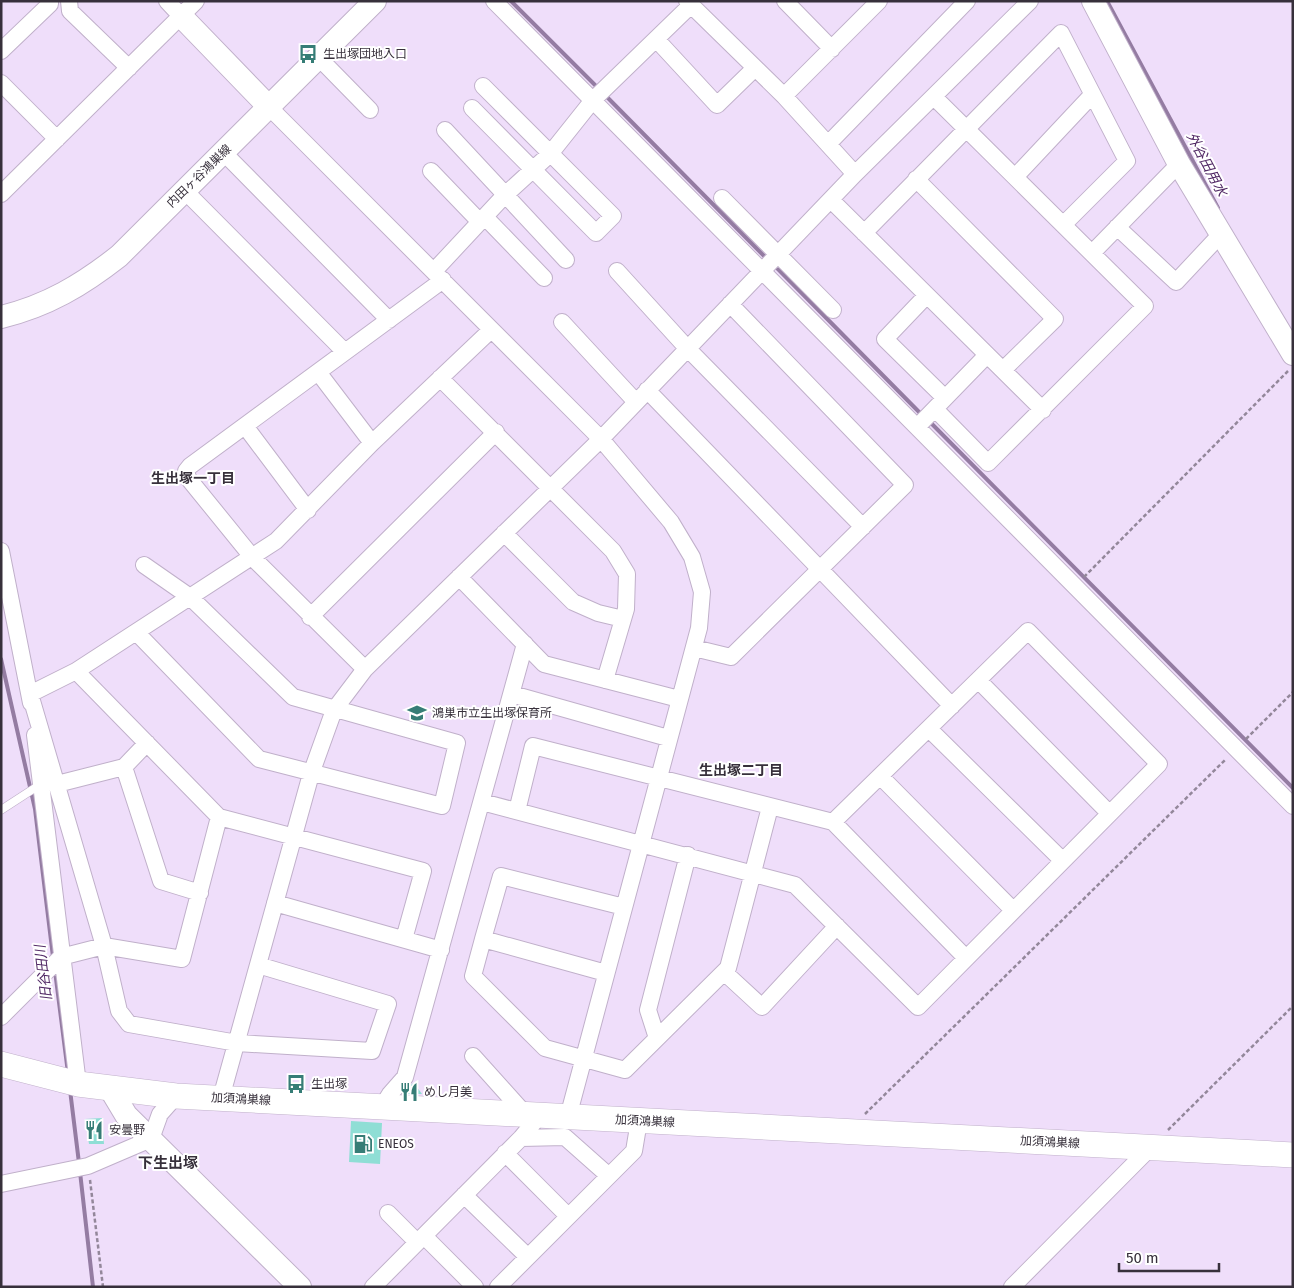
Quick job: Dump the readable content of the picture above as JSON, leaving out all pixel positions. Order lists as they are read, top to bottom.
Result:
{
  "streets": {
    "main road": ["加須鴻巣線"],
    "street": ["内田ヶ谷鴻巣線"]
  },
  "districts": ["生出塚一丁目", "生出塚二丁目", "下生出塚"],
  "water": ["外谷田用水", "旧谷田川"],
  "places": {
    "bus stop": ["生出塚団地入口", "生出塚"],
    "school or university": ["鴻巣市立生出塚保育所"],
    "restaurant": ["めし月美", "安曇野"],
    "fuel station": ["ENEOS"]
  },
  "scale_bar": "50 m"
}
